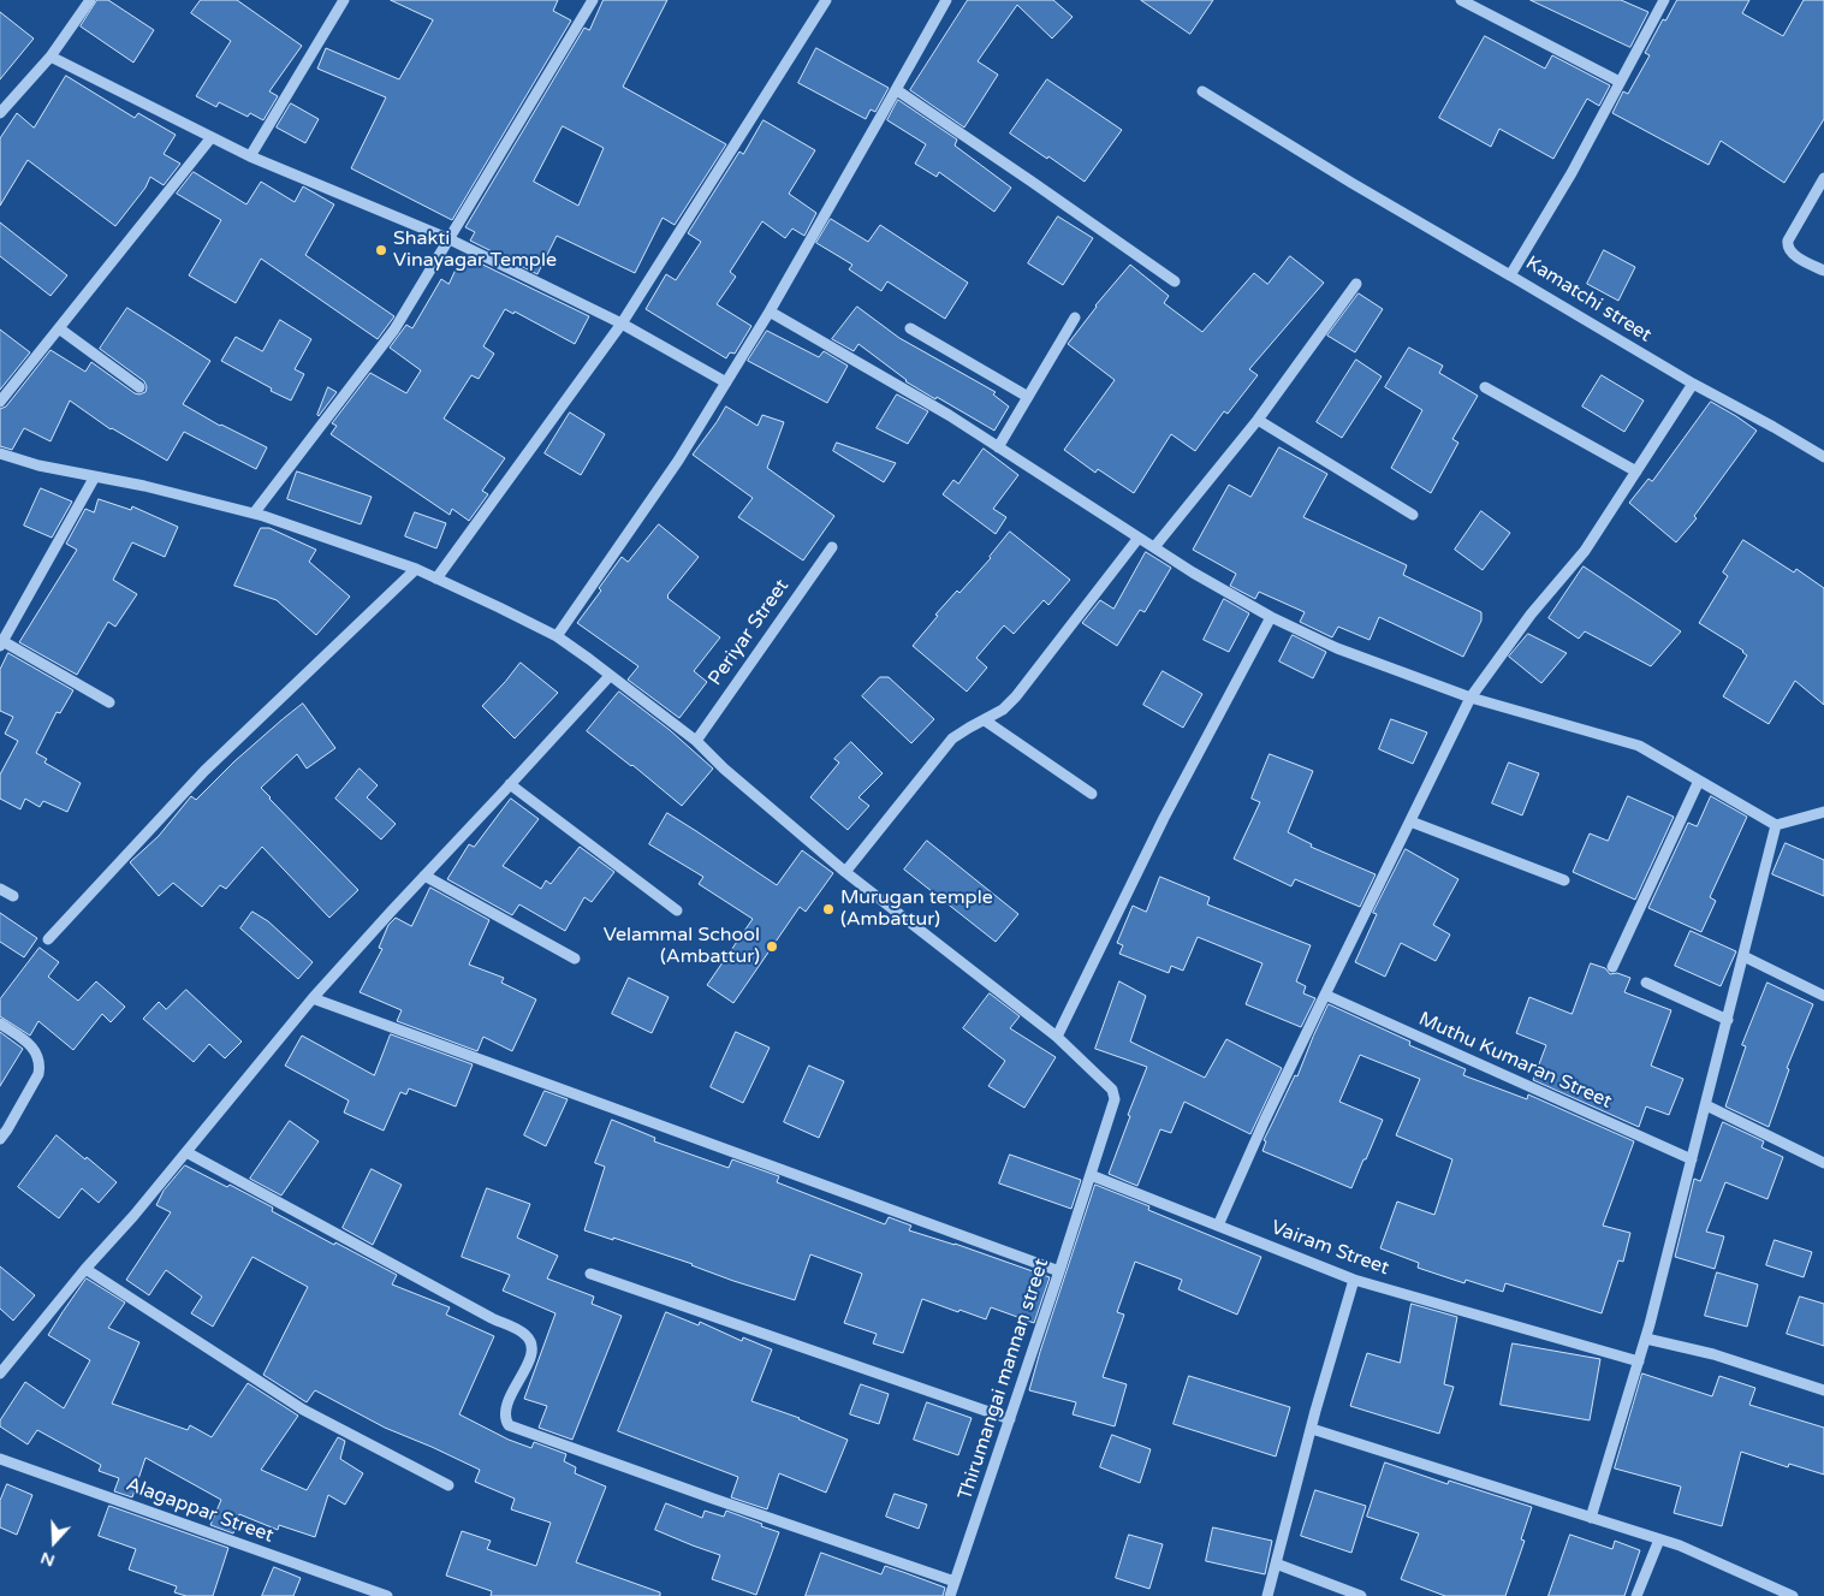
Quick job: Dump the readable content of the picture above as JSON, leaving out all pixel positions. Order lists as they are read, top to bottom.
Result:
{
  "streets": {
    "street": [
      "Kamatchi street",
      "Periyar Street",
      "Muthu Kumaran Street",
      "Vairam Street",
      "Thirumangai mannan street",
      "Alagappar Street"
    ]
  },
  "crossings": [
    ["Vairam Street", "Thirumangai mannan street"]
  ],
  "places": ["Shakti Vinayagar Temple", "Murugan temple (Ambattur)", "Velammal School (Ambattur)"],
  "north": "bottom"
}
